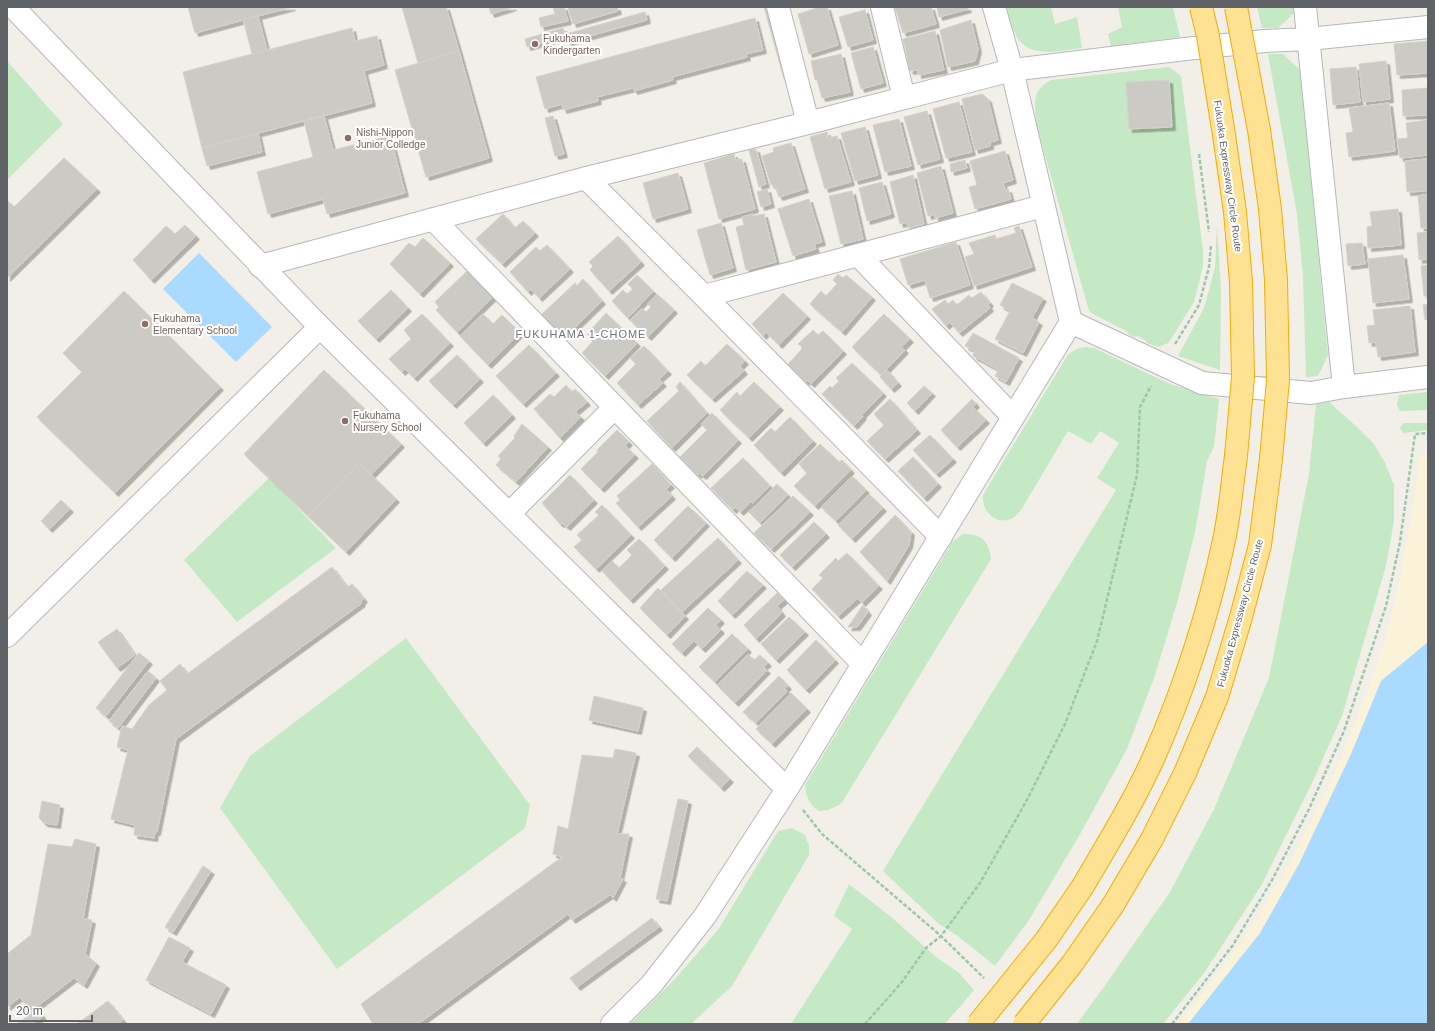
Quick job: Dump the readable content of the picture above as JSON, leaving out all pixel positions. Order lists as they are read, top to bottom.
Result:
{
  "streets": {
    "highway": ["Fukuoka Expressway Circle Route"]
  },
  "districts": ["FUKUHAMA 1-CHOME"],
  "places": [
    "Fukuhama Kindergarten",
    "Nishi-Nippon Junior Colledge",
    "Fukuhama Elementary School",
    "Fukuhama Nursery School"
  ],
  "scale_bar": "20 m"
}
